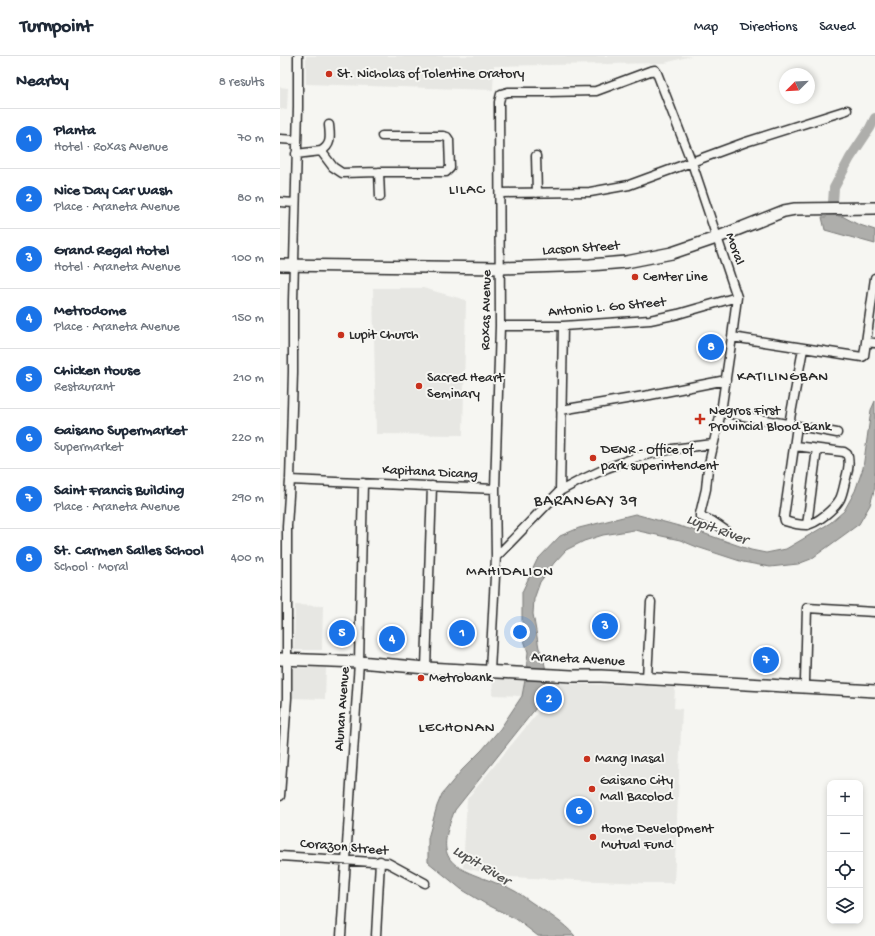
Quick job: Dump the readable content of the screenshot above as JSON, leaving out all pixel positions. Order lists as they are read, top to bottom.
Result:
{
  "streets": {
    "main road": ["Lacson Street", "Araneta Avenue"],
    "street": [
      "Moral",
      "Antonio L. Go Street",
      "Roxas Avenue",
      "Kapitana Dicang",
      "Alunan Avenue",
      "Corazon Street"
    ]
  },
  "crossings": [
    ["Lacson Street", "Moral"],
    ["Lacson Street", "Roxas Avenue"],
    ["Moral", "Antonio L. Go Street"],
    ["Moral", "Roxas Avenue"],
    ["Antonio L. Go Street", "Roxas Avenue"],
    ["Roxas Avenue", "Kapitana Dicang"],
    ["Roxas Avenue", "Araneta Avenue"],
    ["Kapitana Dicang", "Alunan Avenue"],
    ["Araneta Avenue", "Alunan Avenue"],
    ["Alunan Avenue", "Corazon Street"]
  ],
  "districts": [
    "LILAC",
    "KATILINGBAN",
    "BARANGAY 39",
    "MAHIDALION",
    "LECHONAN"
  ],
  "water": ["Lupit River"],
  "places": {
    "other": [
      "St. Nicholas of Tolentine Oratory",
      "Center Line",
      "Lupit Church",
      "Sacred Heart Seminary",
      "DENR - Office of park superintendent",
      "Metrobank",
      "Mang Inasal",
      "Gaisano City Mall Bacolod",
      "Home Development Mutual Fund"
    ],
    "health": ["Negros First Provincial Blood Bank"]
  },
  "north": "bottom left",
  "page": {
    "header": "Turnpoint",
    "nav": ["Map", "Directions", "Saved"],
    "heading": ["Nearby", "8 results"],
    "list": [
      {
        "mark": "1",
        "name": "Planta",
        "note": "Hotel · Roxas Avenue",
        "value": "70 m"
      },
      {
        "mark": "2",
        "name": "Nice Day Car Wash",
        "note": "Place · Araneta Avenue",
        "value": "80 m"
      },
      {
        "mark": "3",
        "name": "Grand Regal Hotel",
        "note": "Hotel · Araneta Avenue",
        "value": "100 m"
      },
      {
        "mark": "4",
        "name": "Metrodome",
        "note": "Place · Araneta Avenue",
        "value": "150 m"
      },
      {
        "mark": "5",
        "name": "Chicken House",
        "note": "Restaurant",
        "value": "210 m"
      },
      {
        "mark": "6",
        "name": "Gaisano Supermarket",
        "note": "Supermarket",
        "value": "220 m"
      },
      {
        "mark": "7",
        "name": "Saint Francis Building",
        "note": "Place · Araneta Avenue",
        "value": "290 m"
      },
      {
        "mark": "8",
        "name": "St. Carmen Salles School",
        "note": "School · Moral",
        "value": "400 m"
      }
    ],
    "pins": [
      "8",
      "3",
      "1",
      "5",
      "4",
      "7",
      "2",
      "6"
    ],
    "map_buttons": ["+", "−"]
  }
}
